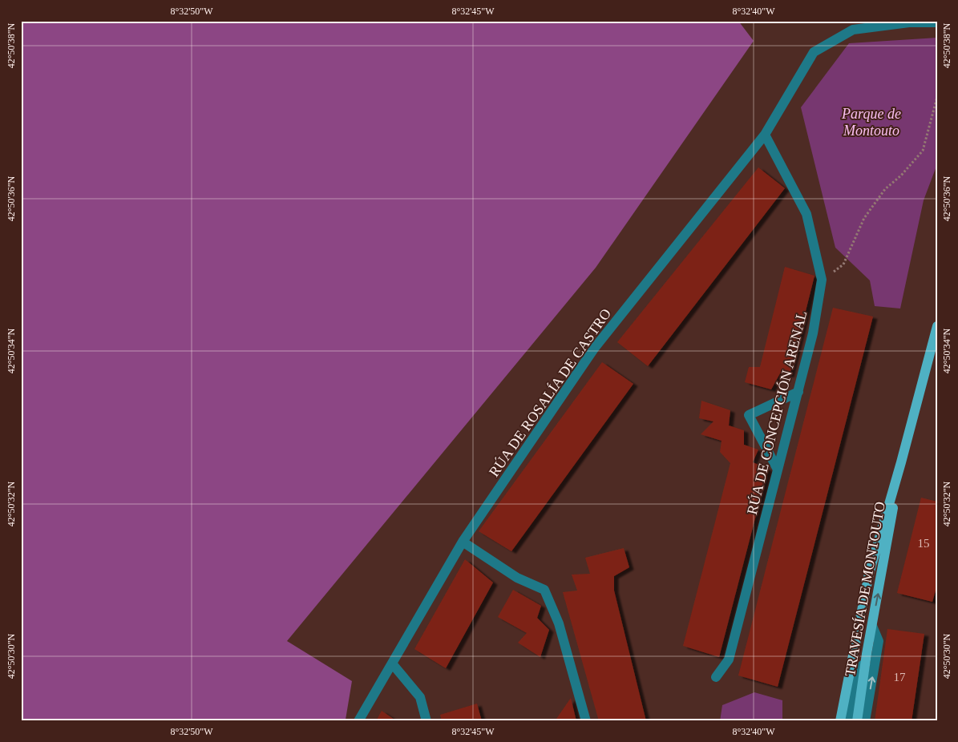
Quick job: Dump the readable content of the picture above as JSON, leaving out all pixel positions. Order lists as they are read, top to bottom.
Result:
{
  "streets": {
    "main road": ["TRAVESÍA DE MONTOUTO"],
    "street": ["RÚA DE ROSALÍA DE CASTRO", "RÚA DE CONCEPCIÓN ARENAL"]
  },
  "crossings": [
    ["RÚA DE ROSALÍA DE CASTRO", "RÚA DE CONCEPCIÓN ARENAL"]
  ],
  "parks": ["Parque de Montouto"],
  "house_numbers": ["15", "17"],
  "coordinates": [
    "8°32'50\"W",
    "8°32'45\"W",
    "8°32'40\"W",
    "42°50'38\"N",
    "42°50'36\"N",
    "42°50'34\"N",
    "42°50'32\"N",
    "42°50'30\"N"
  ]
}
